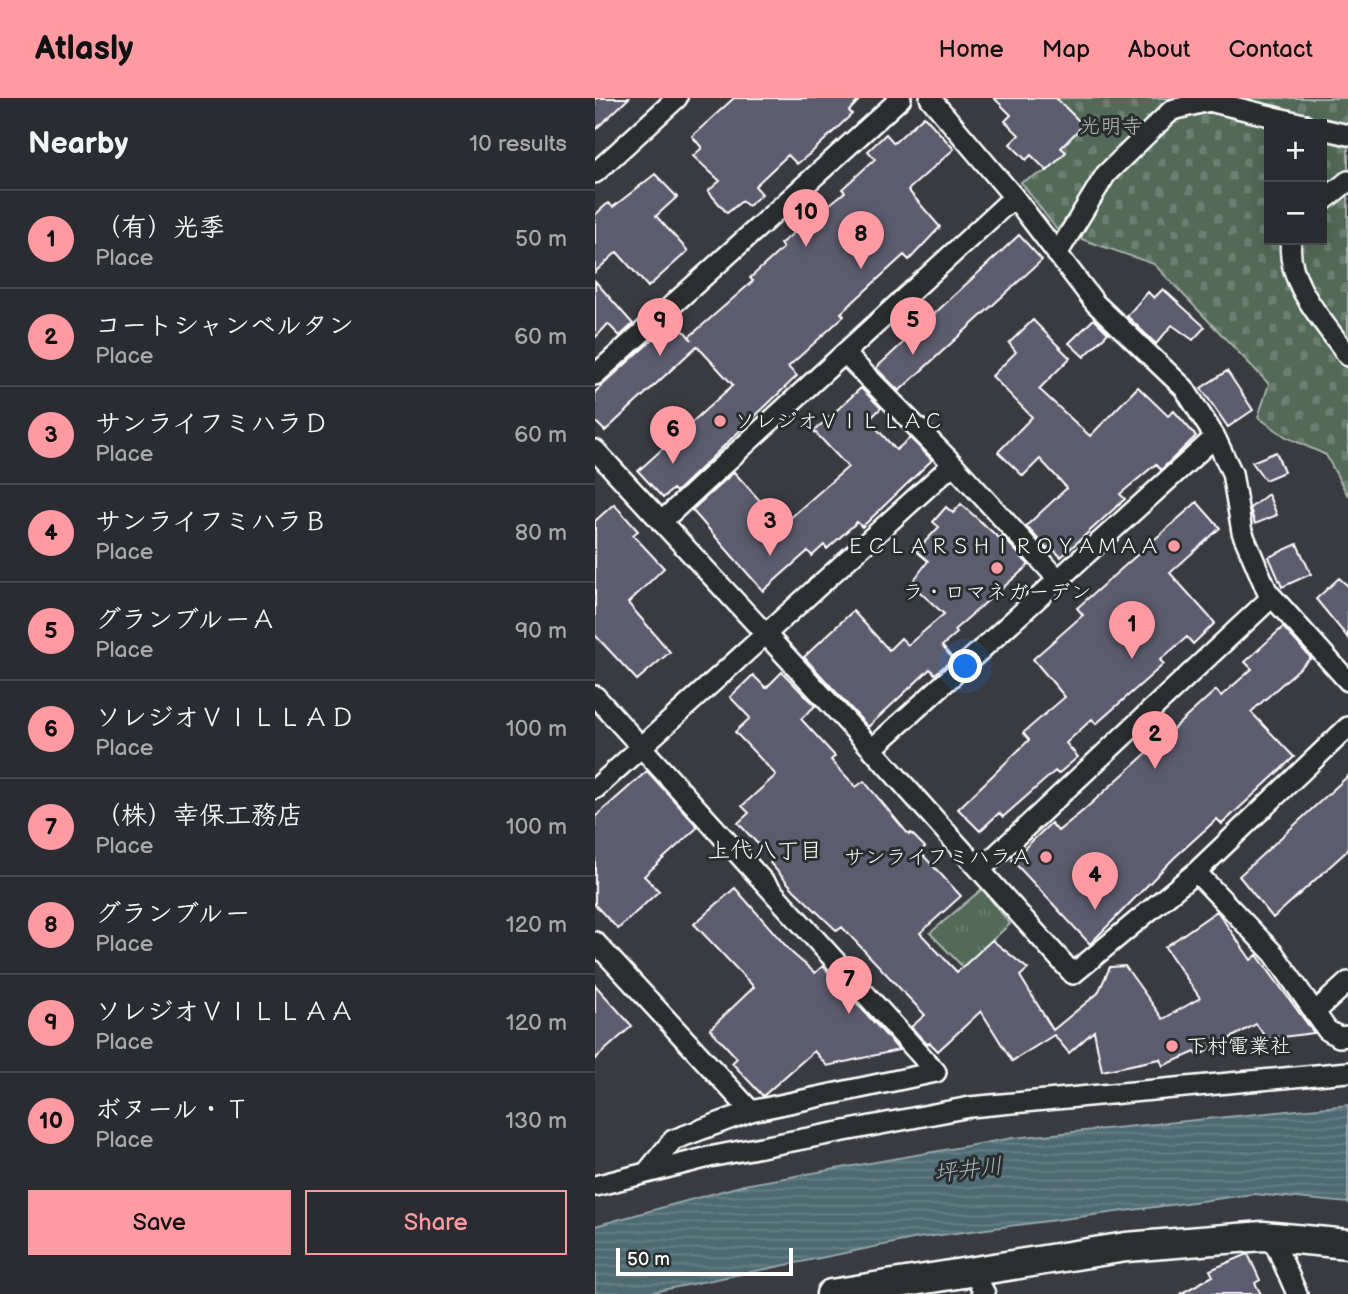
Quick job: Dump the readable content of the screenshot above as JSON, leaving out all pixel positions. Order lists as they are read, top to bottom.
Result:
{
  "districts": ["上代八丁目"],
  "water": ["坪井川"],
  "parks": ["光明寺"],
  "places": [
    "ソレジオＶＩＬＬＡＣ",
    "ＥＣＬＡＲＳＨＩＲＯＹＡＭＡＡ",
    "ラ・ロマネガーデン",
    "サンライフミハラＡ",
    "下村電業社"
  ],
  "scale_bar": "50 m",
  "page": {
    "header": "Atlasly",
    "nav": [
      "Home",
      "Map",
      "About",
      "Contact"
    ],
    "heading": ["Nearby", "10 results"],
    "map_buttons": ["+", "−"],
    "list": [
      {
        "mark": "1",
        "name": "（有）光季",
        "note": "Place",
        "value": "50 m"
      },
      {
        "mark": "2",
        "name": "コートシャンベルタン",
        "note": "Place",
        "value": "60 m"
      },
      {
        "mark": "3",
        "name": "サンライフミハラＤ",
        "note": "Place",
        "value": "60 m"
      },
      {
        "mark": "4",
        "name": "サンライフミハラＢ",
        "note": "Place",
        "value": "80 m"
      },
      {
        "mark": "5",
        "name": "グランブルーＡ",
        "note": "Place",
        "value": "90 m"
      },
      {
        "mark": "6",
        "name": "ソレジオＶＩＬＬＡＤ",
        "note": "Place",
        "value": "100 m"
      },
      {
        "mark": "7",
        "name": "（株）幸保工務店",
        "note": "Place",
        "value": "100 m"
      },
      {
        "mark": "8",
        "name": "グランブルー",
        "note": "Place",
        "value": "120 m"
      },
      {
        "mark": "9",
        "name": "ソレジオＶＩＬＬＡＡ",
        "note": "Place",
        "value": "120 m"
      },
      {
        "mark": "10",
        "name": "ボヌール・Ｔ",
        "note": "Place",
        "value": "130 m"
      }
    ],
    "pins": [
      "10",
      "8",
      "5",
      "9",
      "6",
      "3",
      "1",
      "2",
      "4",
      "7"
    ],
    "buttons": ["Save", "Share"],
    "scale": "50 m"
  }
}
